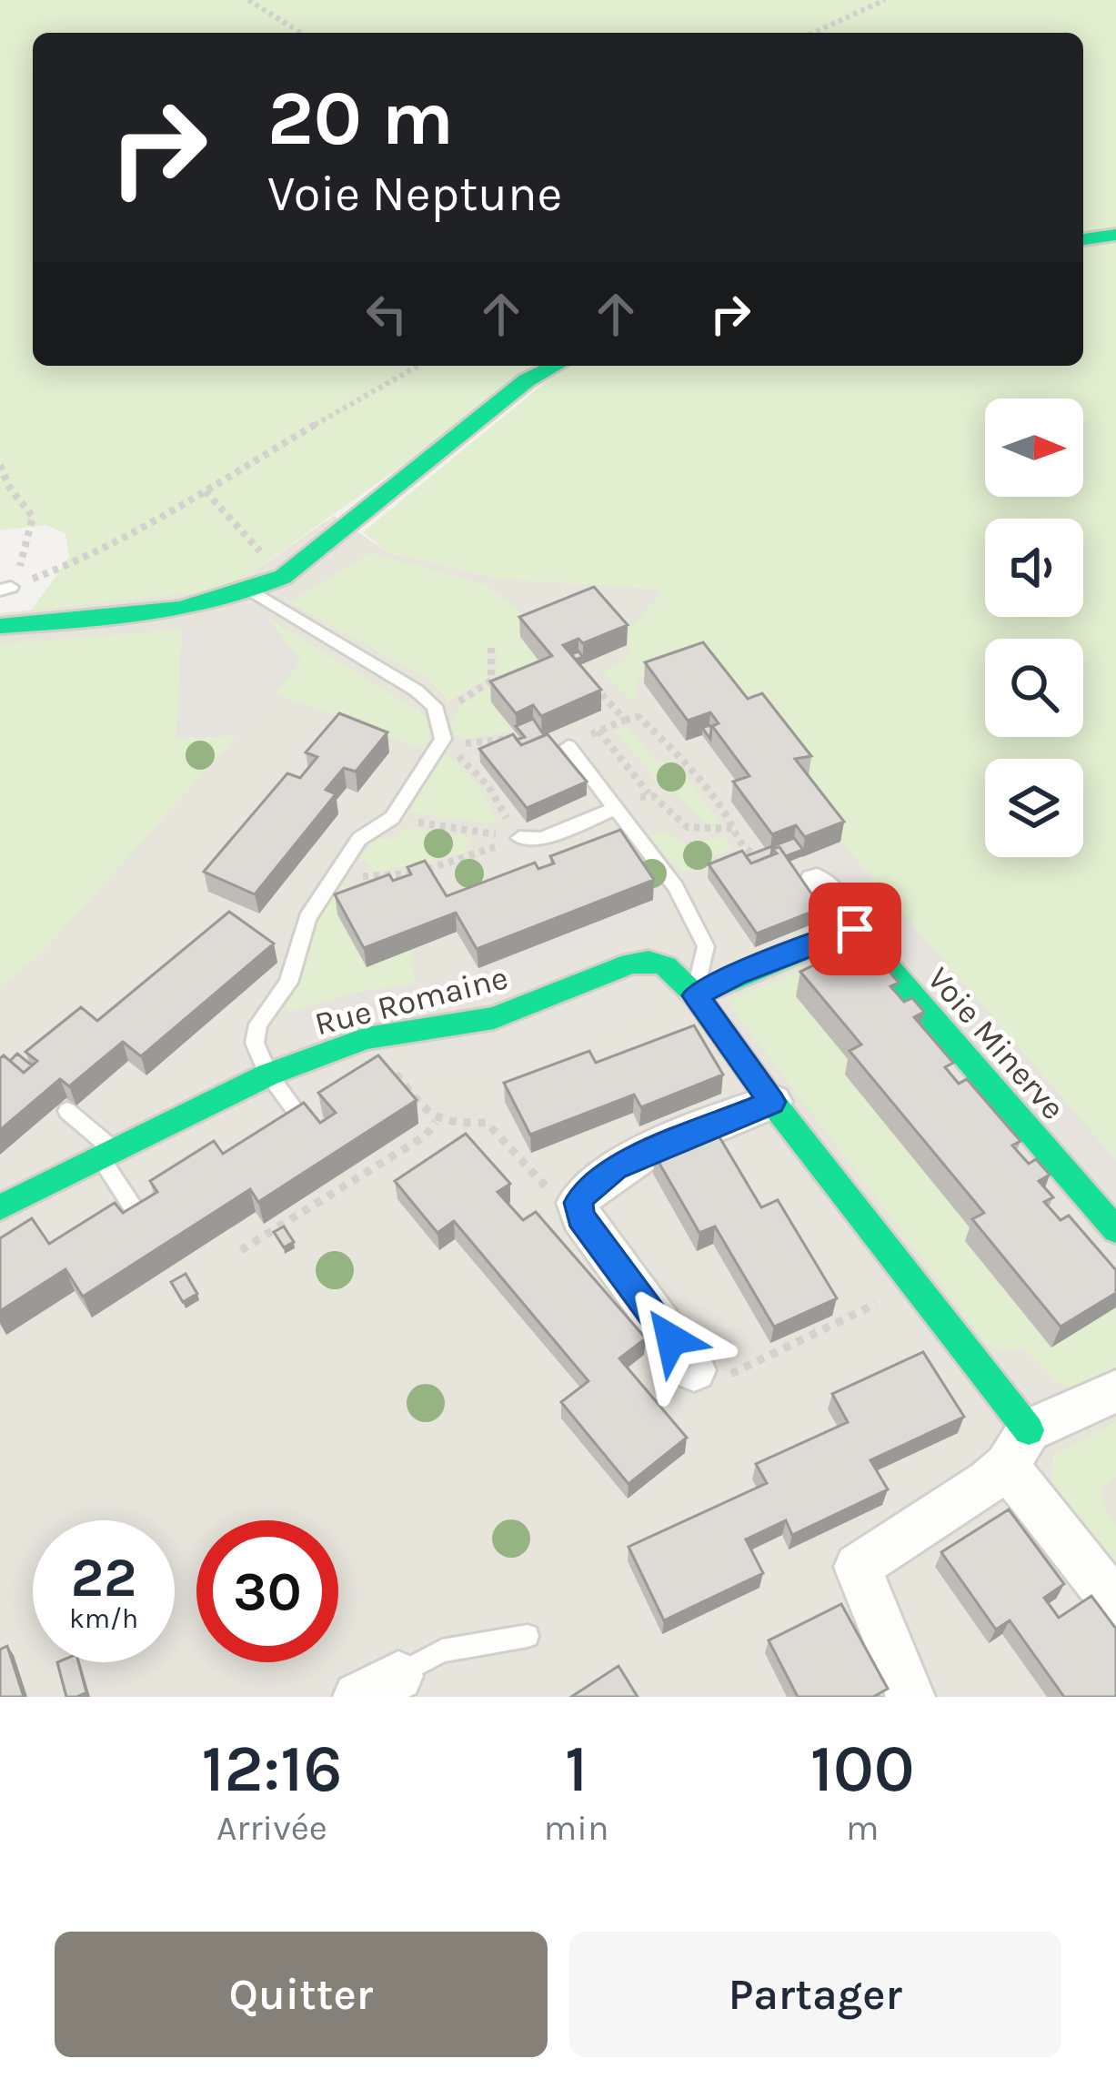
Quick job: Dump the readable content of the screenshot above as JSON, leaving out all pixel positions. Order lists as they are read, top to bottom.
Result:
{
  "streets": {
    "street": ["Rue Romaine", "Voie Minerve"]
  },
  "north": "right",
  "page": {
    "turn": ["20 m", "Voie Neptune"],
    "speed": "22 km/h",
    "limit": "30",
    "eta": [
      "12:16",
      "Arrivée",
      "1",
      "min",
      "100",
      "m"
    ],
    "buttons": ["Quitter", "Partager"]
  }
}
